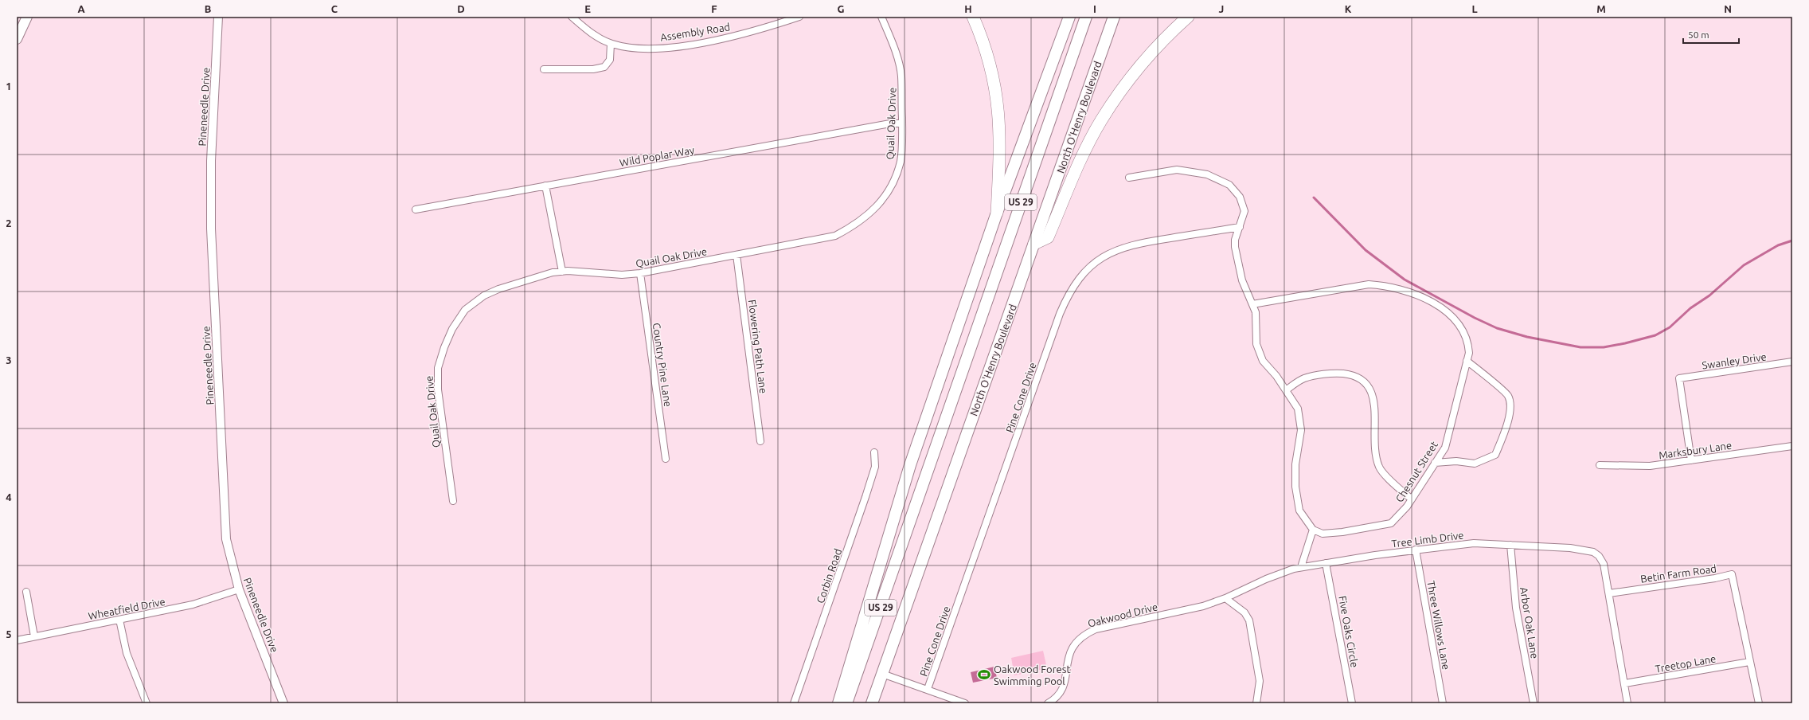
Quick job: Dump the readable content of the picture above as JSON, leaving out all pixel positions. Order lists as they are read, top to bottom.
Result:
{
  "streets": {
    "highway": ["North O'Henry Boulevard", "US 29"],
    "street": [
      "Assembly Road",
      "Pineneedle Drive",
      "Quail Oak Drive",
      "Wild Poplar Way",
      "Flowering Path Lane",
      "Swanley Drive",
      "Country Pine Lane",
      "Pine Cone Drive",
      "Marksbury Lane",
      "Chesnut Street",
      "Tree Limb Drive",
      "Betin Farm Road",
      "Corbin Road",
      "Wheatfield Drive",
      "Oakwood Drive",
      "Arbor Oak Lane",
      "Three Willows Lane",
      "Five Oaks Circle",
      "Treetop Lane"
    ]
  },
  "crossings": [
    ["Pineneedle Drive", "Wheatfield Drive"],
    ["Quail Oak Drive", "Wild Poplar Way"],
    ["Quail Oak Drive", "Flowering Path Lane"],
    ["Quail Oak Drive", "Country Pine Lane"],
    ["Swanley Drive", "Marksbury Lane"],
    ["Tree Limb Drive", "Betin Farm Road"],
    ["Tree Limb Drive", "Oakwood Drive"],
    ["Tree Limb Drive", "Arbor Oak Lane"],
    ["Tree Limb Drive", "Three Willows Lane"],
    ["Tree Limb Drive", "Five Oaks Circle"],
    ["Betin Farm Road", "Treetop Lane"]
  ],
  "places": {
    "sports": ["Oakwood Forest Swimming Pool"]
  },
  "scale_bar": "50 m",
  "grid": {
    "columns": [
      "A",
      "B",
      "C",
      "D",
      "E",
      "F",
      "G",
      "H",
      "I",
      "J",
      "K",
      "L",
      "M",
      "N"
    ],
    "rows": [
      "1",
      "2",
      "3",
      "4",
      "5"
    ]
  }
}
